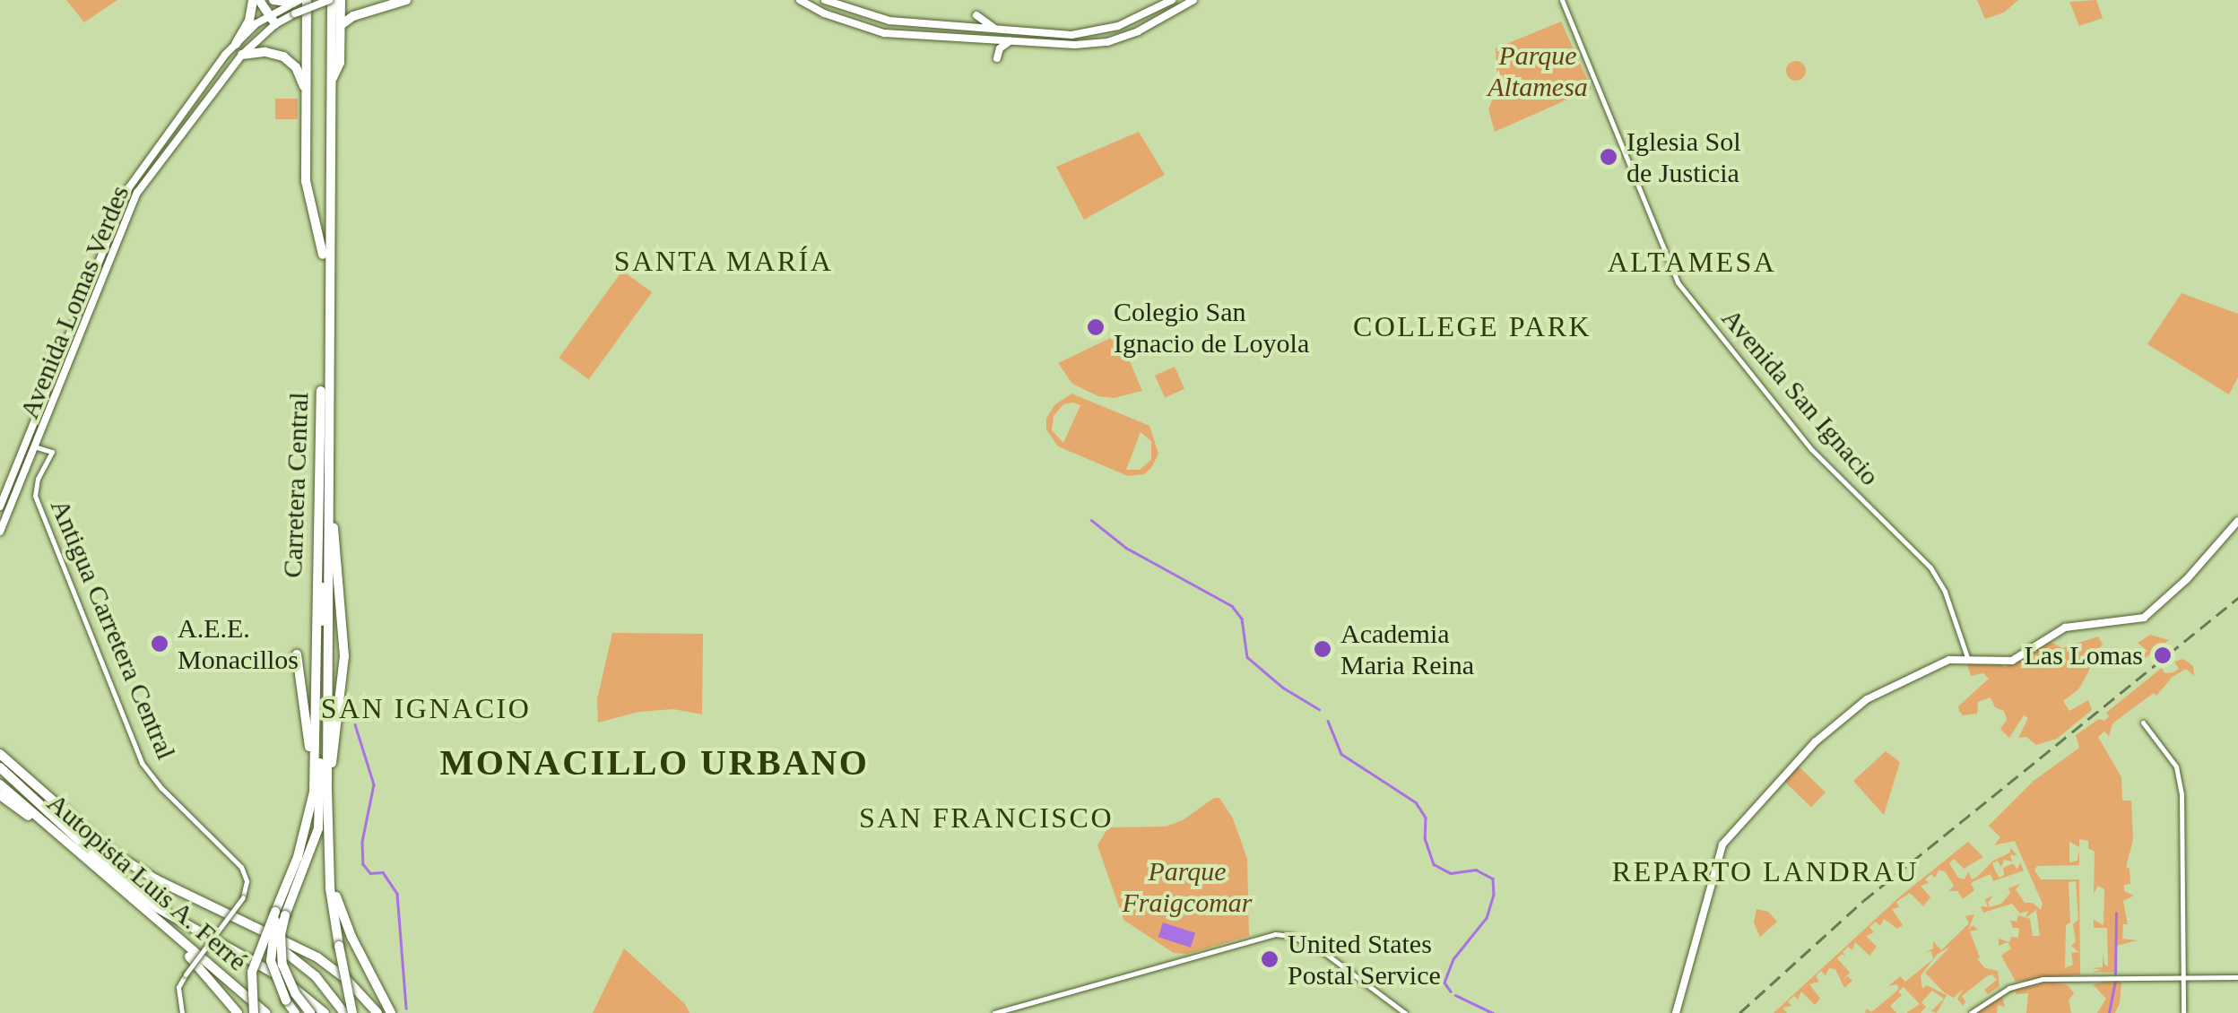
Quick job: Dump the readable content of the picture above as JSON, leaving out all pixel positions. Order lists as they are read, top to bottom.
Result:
{
  "streets": {
    "highway": ["Carretera Central", "Autopista Luis A. Ferré"],
    "main road": ["Avenida Lomas Verdes"],
    "street": ["Avenida San Ignacio", "Antigua Carretera Central"]
  },
  "crossings": [
    ["Avenida Lomas Verdes", "Carretera Central"],
    ["Avenida Lomas Verdes", "Antigua Carretera Central"]
  ],
  "districts": [
    "SANTA MARÍA",
    "ALTAMESA",
    "COLLEGE PARK",
    "SAN IGNACIO",
    "MONACILLO URBANO",
    "SAN FRANCISCO",
    "REPARTO LANDRAU"
  ],
  "parks": ["Parque Altamesa", "Parque Fraigcomar"],
  "places": [
    "Iglesia Sol de Justicia",
    "Colegio San Ignacio de Loyola",
    "A.E.E. Monacillos",
    "Academia Maria Reina",
    "Las Lomas",
    "United States Postal Service"
  ]
}
